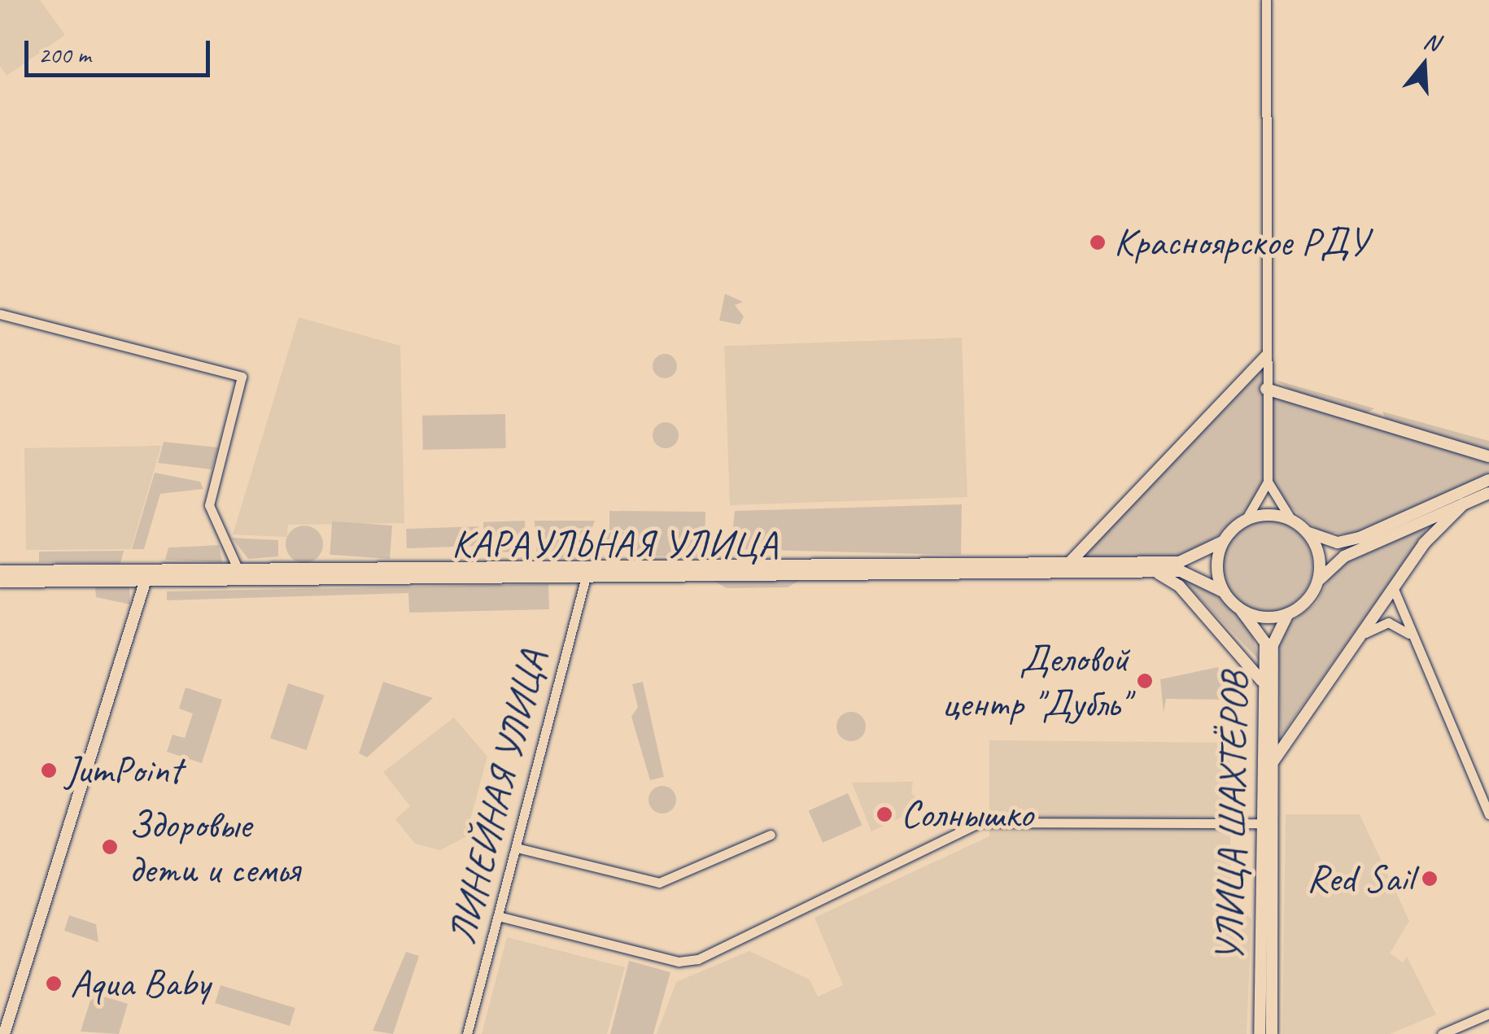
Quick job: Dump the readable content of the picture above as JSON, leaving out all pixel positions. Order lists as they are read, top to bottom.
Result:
{
  "streets": {
    "main road": ["КАРАУЛЬНАЯ УЛИЦА", "УЛИЦА ШАХТЁРОВ"],
    "street": ["ЛИНЕЙНАЯ УЛИЦА"]
  },
  "crossings": [
    ["КАРАУЛЬНАЯ УЛИЦА", "ЛИНЕЙНАЯ УЛИЦА"],
    ["КАРАУЛЬНАЯ УЛИЦА", "УЛИЦА ШАХТЁРОВ"]
  ],
  "places": [
    "Красноярское РДУ",
    "Деловой центр \"Дубль\"",
    "JumPoint",
    "Солнышко",
    "Здоровые дети и семья",
    "Red Sail",
    "Aqua Baby"
  ],
  "scale_bar": "200 m",
  "north": "top"
}
